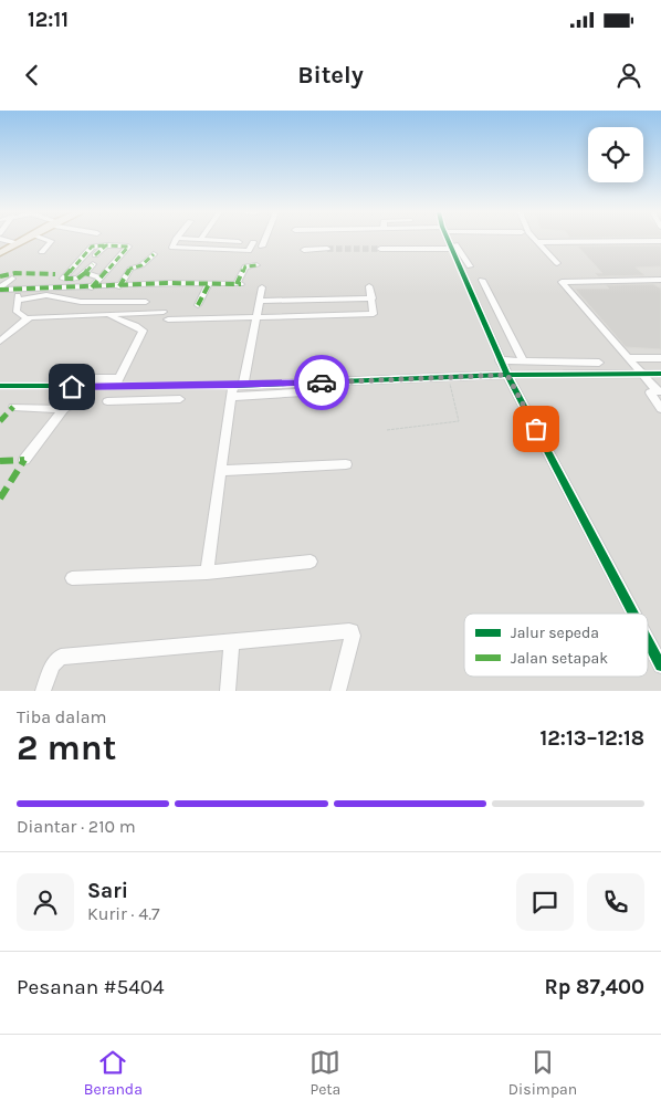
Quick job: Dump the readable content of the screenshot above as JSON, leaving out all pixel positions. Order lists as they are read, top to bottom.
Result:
{
  "legend": ["Jalur sepeda", "Jalan setapak"],
  "page": {
    "status": "12:11",
    "header": "Bitely",
    "heading": ["2 mnt", "Tiba dalam", "12:13–12:18"],
    "panel": [
      "Sari",
      "Kurir · 4.7",
      "Pesanan #5404",
      "Rp 87,400"
    ],
    "bar": "Diantar · 210 m",
    "tabs": ["Beranda", "Peta", "Disimpan"]
  }
}
